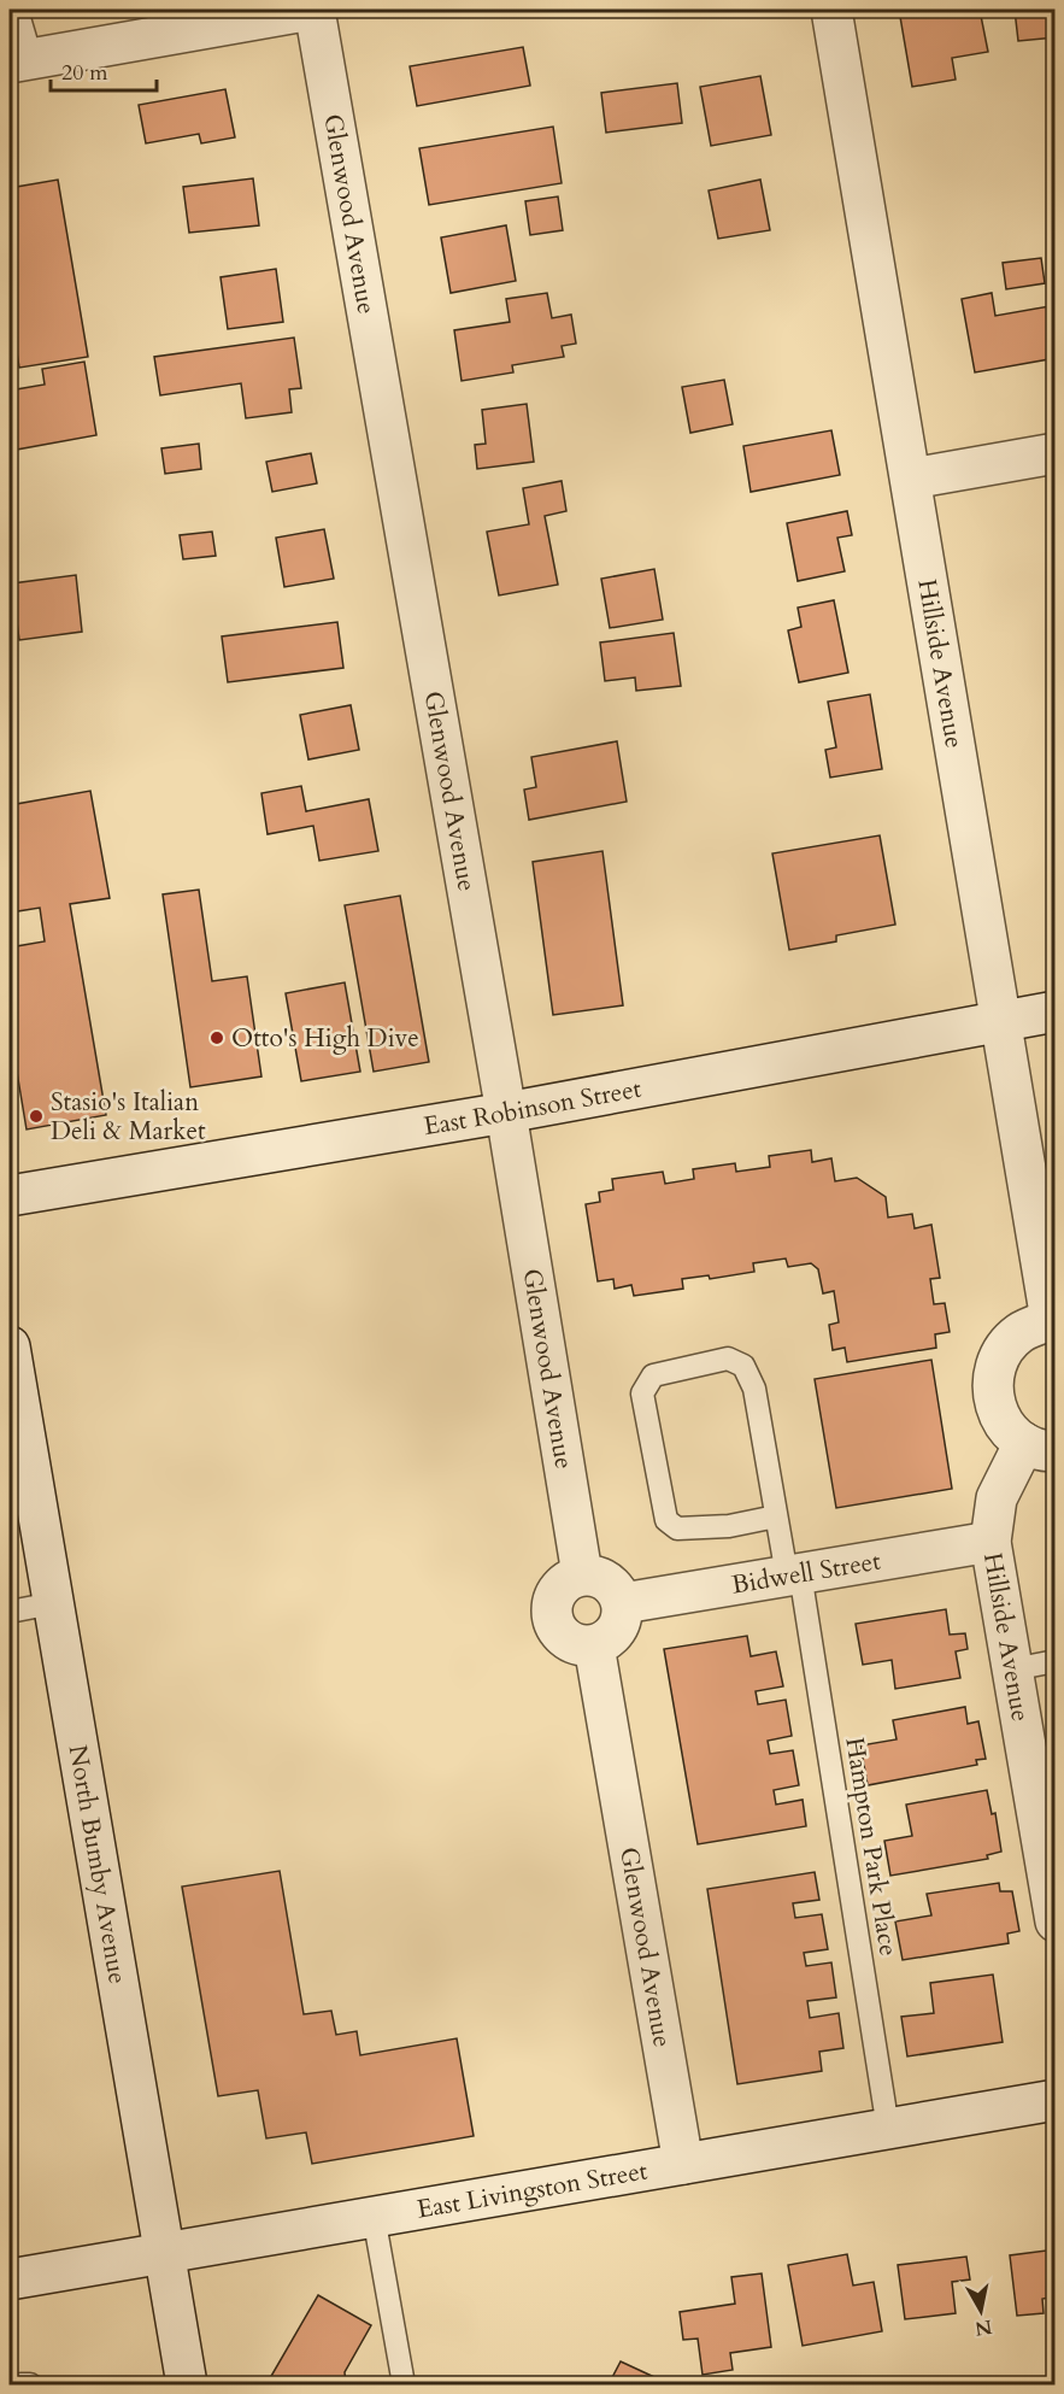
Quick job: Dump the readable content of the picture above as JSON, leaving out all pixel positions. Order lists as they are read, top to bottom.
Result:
{
  "streets": {
    "street": [
      "Glenwood Avenue",
      "Hillside Avenue",
      "East Robinson Street",
      "Bidwell Street",
      "North Bumby Avenue",
      "East Livingston Street"
    ],
    "lane": ["Hampton Park Place"]
  },
  "crossings": [
    ["Glenwood Avenue", "East Robinson Street"],
    ["Glenwood Avenue", "Bidwell Street"],
    ["Glenwood Avenue", "East Livingston Street"],
    ["Hillside Avenue", "East Robinson Street"],
    ["Hillside Avenue", "Bidwell Street"],
    ["Bidwell Street", "Hampton Park Place"],
    ["Hampton Park Place", "East Livingston Street"],
    ["North Bumby Avenue", "East Livingston Street"]
  ],
  "places": ["Otto's High Dive", "Stasio's Italian Deli & Market"],
  "scale_bar": "20 m",
  "north": "bottom"
}
